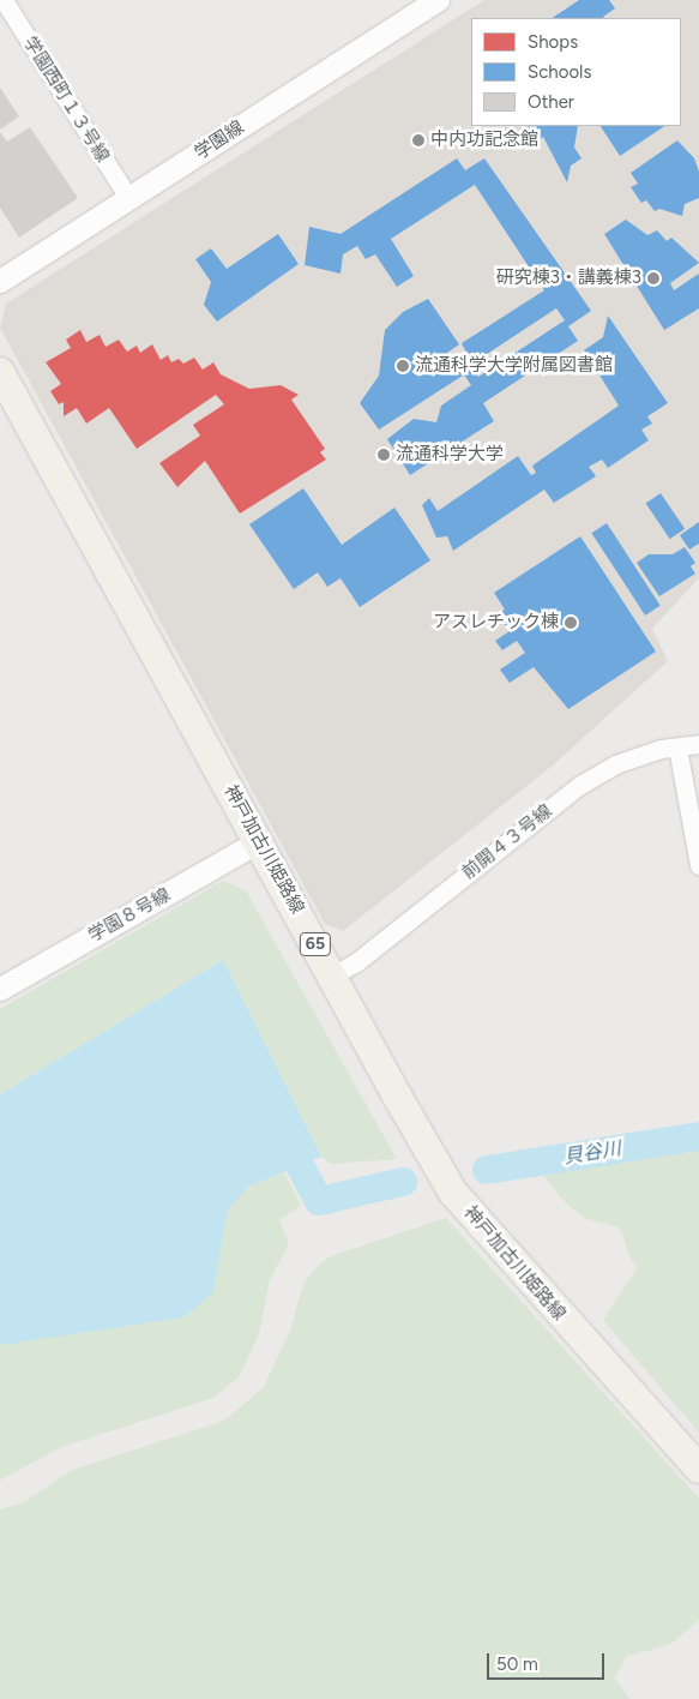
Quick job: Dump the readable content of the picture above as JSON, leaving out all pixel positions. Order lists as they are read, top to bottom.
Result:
{
  "streets": {
    "main road": ["神戸加古川姫路線", "65"],
    "street": [
      "学園西町１３号線",
      "学園線",
      "前開４３号線",
      "学園８号線"
    ]
  },
  "crossings": [
    ["学園西町１３号線", "学園線"],
    ["前開４３号線", "神戸加古川姫路線"],
    ["神戸加古川姫路線", "学園８号線"]
  ],
  "water": ["貝谷川"],
  "places": [
    "中内功記念館",
    "研究棟3・講義棟3",
    "流通科学大学附属図書館",
    "流通科学大学",
    "アスレチック棟"
  ],
  "legend": ["Shops", "Schools", "Other"],
  "scale_bar": "50 m"
}
